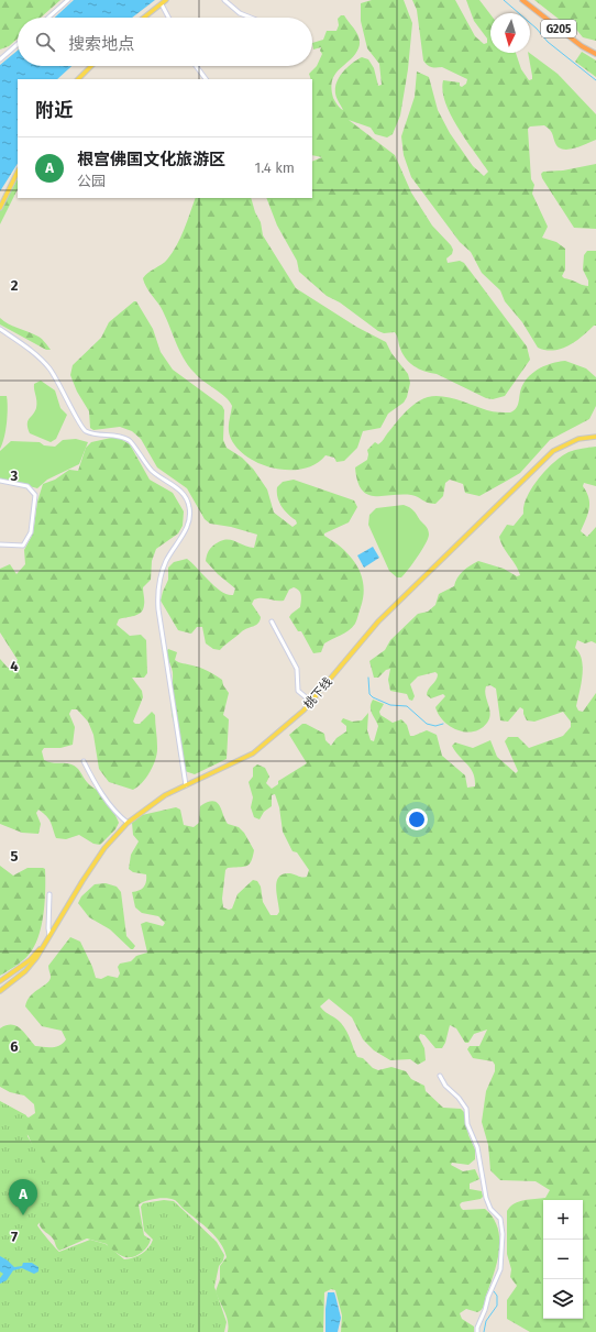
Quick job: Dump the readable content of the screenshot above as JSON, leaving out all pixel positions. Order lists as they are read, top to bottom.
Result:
{
  "streets": {
    "highway": ["G205"],
    "main road": ["桃下线"]
  },
  "north": "bottom",
  "page": {
    "search": "搜索地点",
    "heading": "附近",
    "list": [
      {
        "mark": "A",
        "name": "根宫佛国文化旅游区",
        "note": "公园",
        "value": "1.4 km"
      }
    ],
    "pins": "A",
    "map_buttons": ["+", "−"]
  },
  "grid": {
    "rows": [
      "2",
      "3",
      "4",
      "5",
      "6",
      "7"
    ]
  }
}
